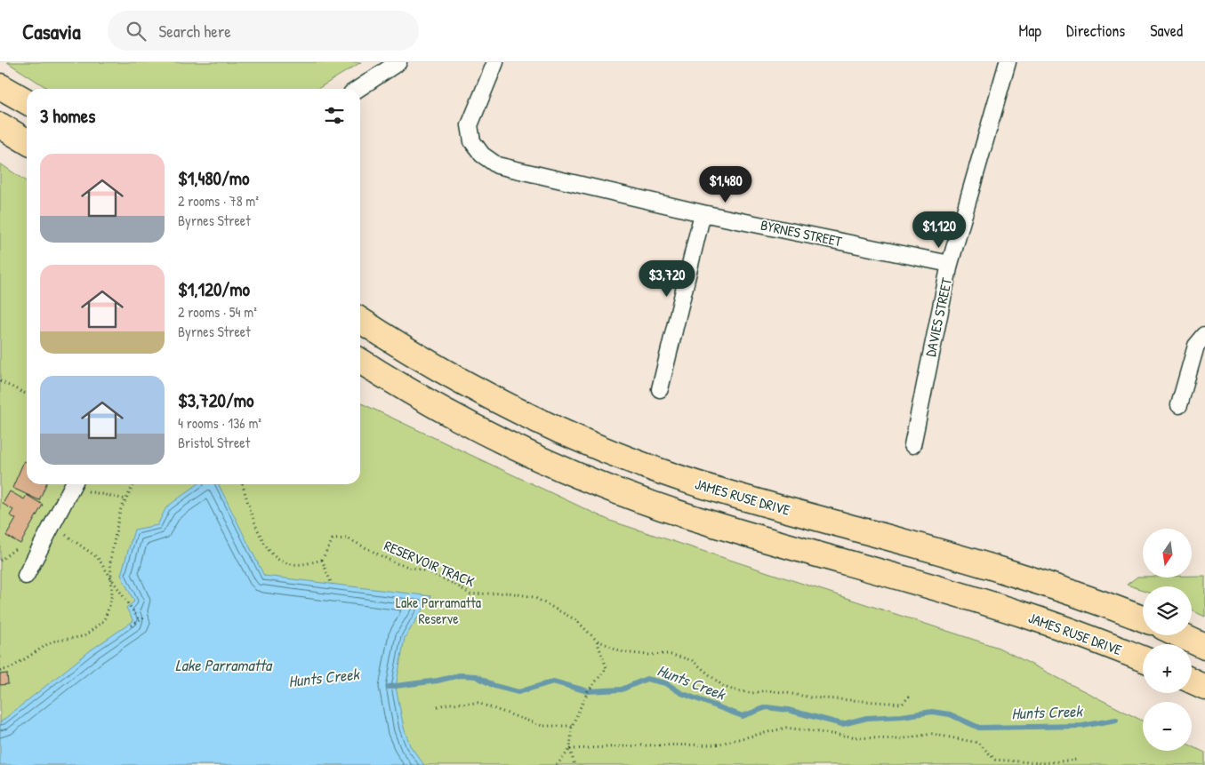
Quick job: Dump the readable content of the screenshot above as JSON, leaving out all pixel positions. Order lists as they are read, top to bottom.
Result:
{
  "streets": {
    "highway": ["JAMES RUSE DRIVE"],
    "street": ["BYRNES STREET", "DAVIES STREET"],
    "path": ["RESERVOIR TRACK"]
  },
  "crossings": [
    ["BYRNES STREET", "DAVIES STREET"]
  ],
  "water": ["Lake Parramatta", "Hunts Creek"],
  "parks": ["Lake Parramatta Reserve"],
  "north": "bottom",
  "page": {
    "header": "Casavia",
    "search": "Search here",
    "nav": ["Map", "Directions", "Saved"],
    "heading": "3 homes",
    "list": [
      {
        "name": "$1,480/mo",
        "note": "2 rooms · 78 m² · Byrnes Street"
      },
      {
        "name": "$1,120/mo",
        "note": "2 rooms · 54 m² · Byrnes Street"
      },
      {
        "name": "$3,720/mo",
        "note": "4 rooms · 136 m² · Bristol Street"
      }
    ],
    "price": ["$1,480", "$1,120", "$3,720"],
    "map_buttons": ["+", "−"]
  }
}
